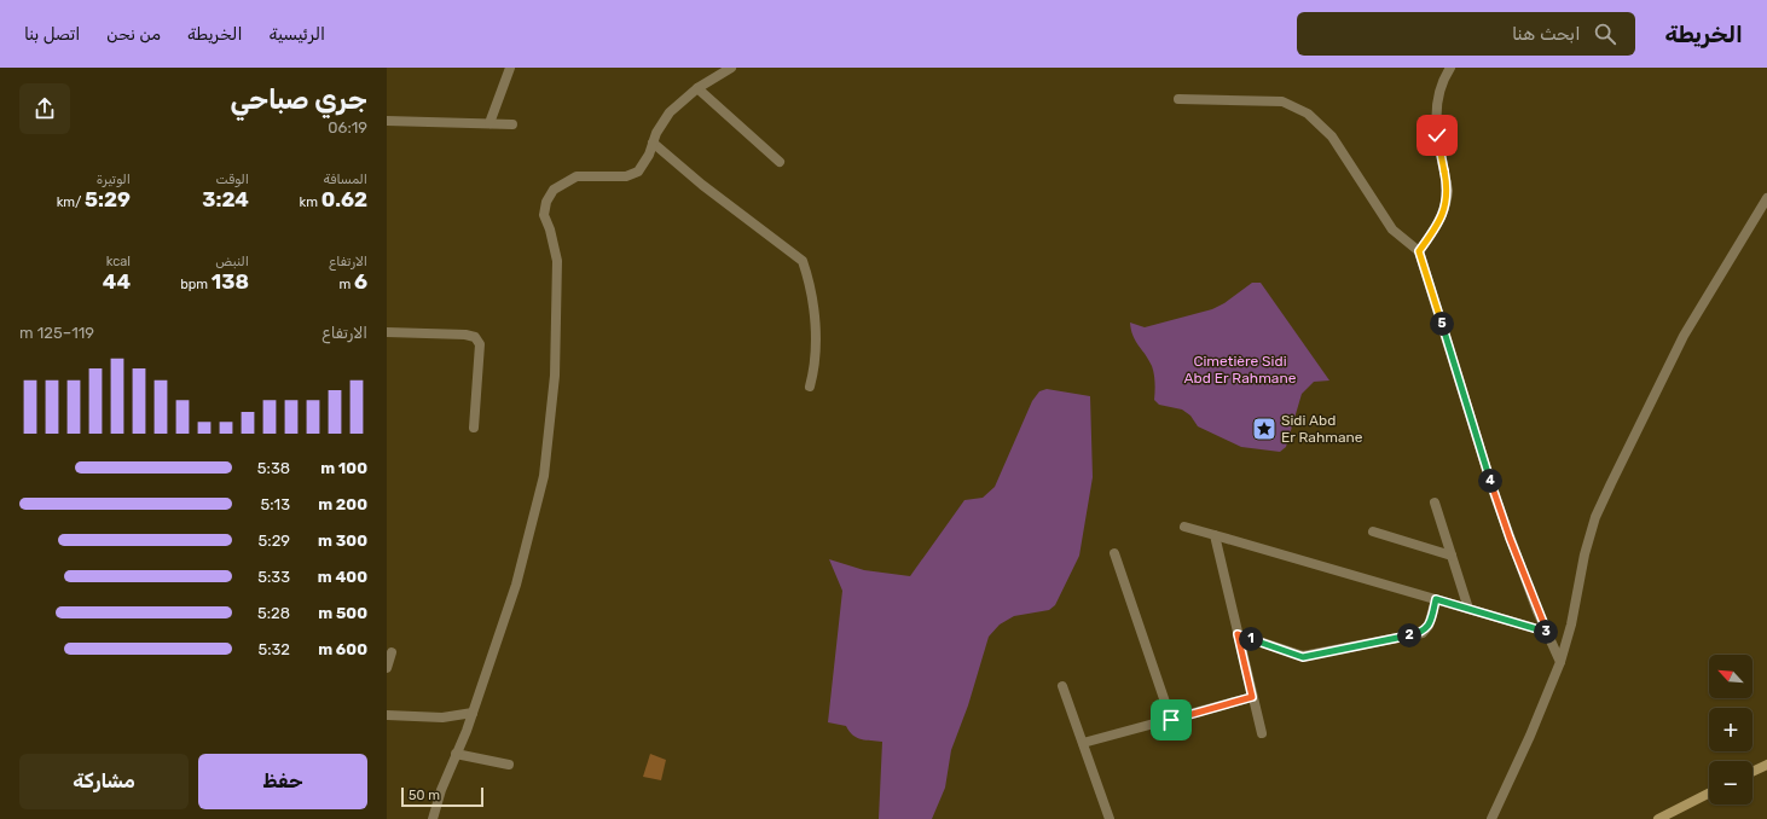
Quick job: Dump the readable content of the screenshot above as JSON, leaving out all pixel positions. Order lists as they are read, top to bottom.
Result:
{
  "parks": ["Cimetière Sidi Abd Er Rahmane"],
  "places": {
    "place": ["Sidi Abd Er Rahmane"]
  },
  "scale_bar": "50 m",
  "north": "top left",
  "page": {
    "header": "الخريطة",
    "search": "ابحث هنا",
    "nav": [
      "الرئيسية",
      "الخريطة",
      "من نحن",
      "اتصل بنا"
    ],
    "heading": ["جري صباحي", "06:19"],
    "stats": [
      ["المسافة", "0.62 km"],
      ["الوقت", "3:24"],
      ["الوتيرة", "5:29 /km"],
      ["الارتفاع", "6 m"],
      ["النبض", "138 bpm"],
      ["kcal", "44"]
    ],
    "pins": [
      "5",
      "4",
      "3",
      "2",
      "1"
    ],
    "chart": ["الارتفاع", "119–125 m"],
    "list": [
      {
        "name": "100 m",
        "note": "5:38"
      },
      {
        "name": "200 m",
        "note": "5:13"
      },
      {
        "name": "300 m",
        "note": "5:29"
      },
      {
        "name": "400 m",
        "note": "5:33"
      },
      {
        "name": "500 m",
        "note": "5:28"
      },
      {
        "name": "600 m",
        "note": "5:32"
      }
    ],
    "map_buttons": ["+", "−"],
    "buttons": ["حفظ", "مشاركة"],
    "scale": "50 m"
  }
}
